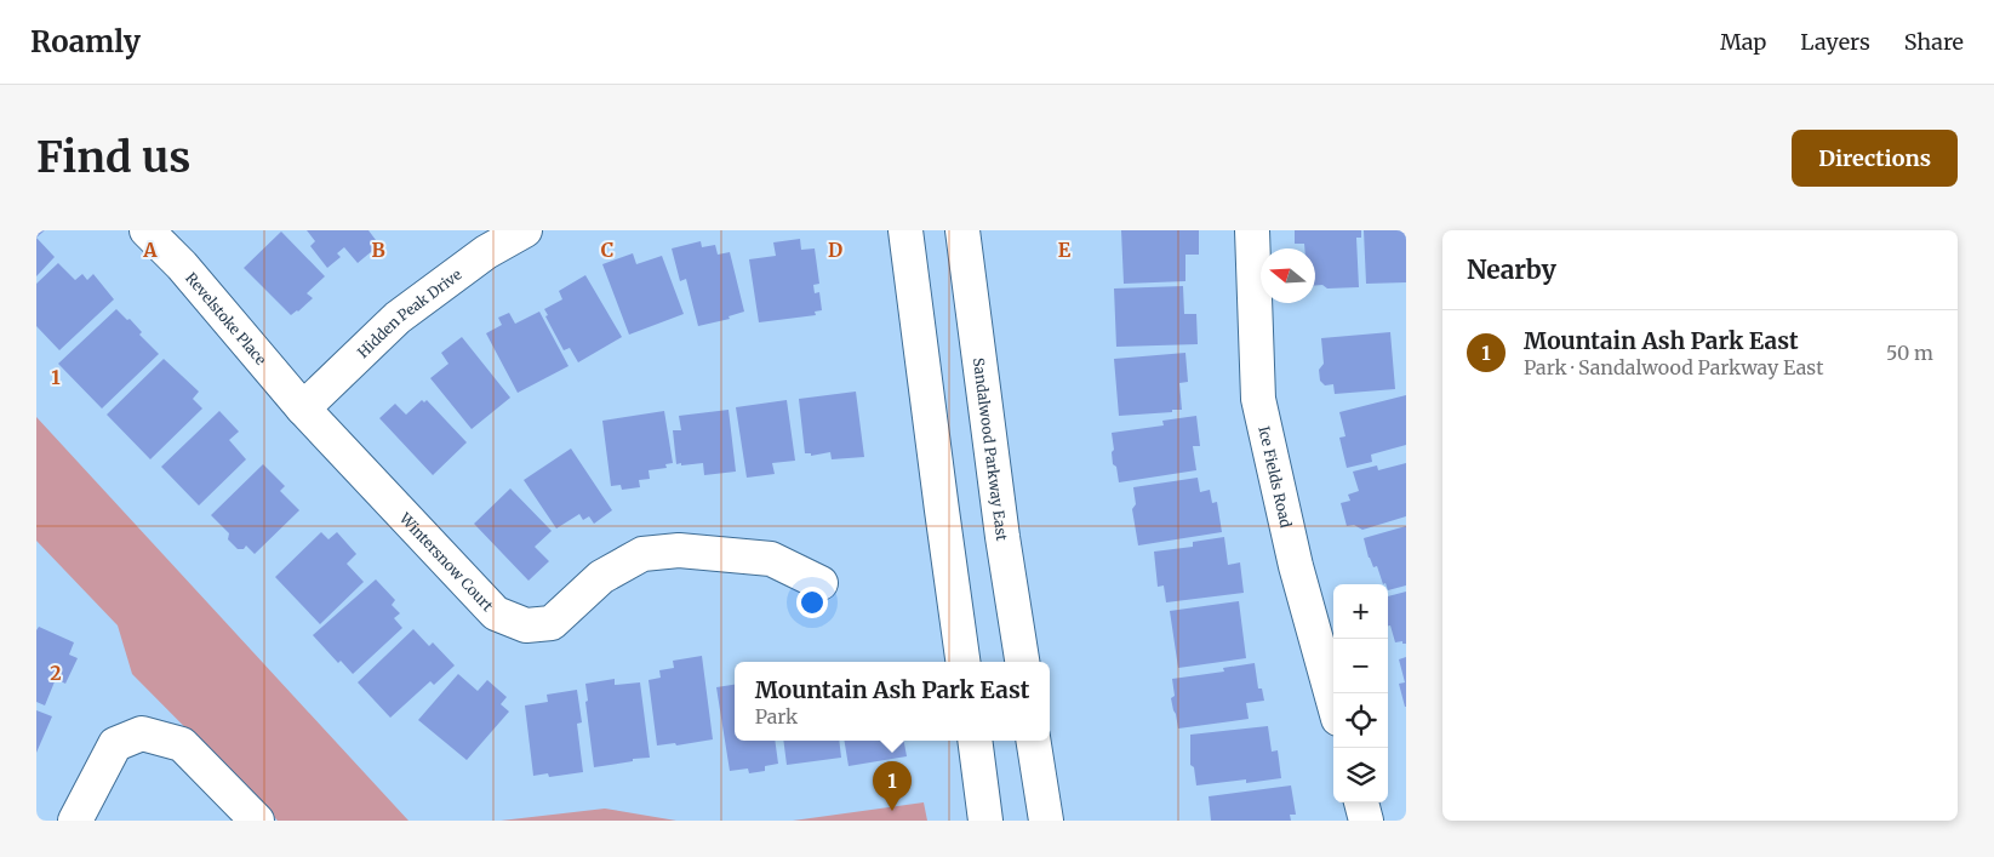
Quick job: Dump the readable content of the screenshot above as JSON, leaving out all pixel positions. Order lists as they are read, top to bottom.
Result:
{
  "streets": {
    "street": [
      "Hidden Peak Drive",
      "Revelstoke Place",
      "Sandalwood Parkway East",
      "Ice Fields Road",
      "Wintersnow Court"
    ]
  },
  "crossings": [
    ["Hidden Peak Drive", "Revelstoke Place"],
    ["Hidden Peak Drive", "Wintersnow Court"],
    ["Revelstoke Place", "Wintersnow Court"]
  ],
  "north": "left",
  "page": {
    "header": "Roamly",
    "nav": ["Map", "Layers", "Share"],
    "buttons": "Directions",
    "title": "Find us",
    "heading": "Nearby",
    "list": [
      {
        "mark": "1",
        "name": "Mountain Ash Park East",
        "note": "Park · Sandalwood Parkway East",
        "value": "50 m"
      }
    ],
    "map_buttons": ["+", "−"],
    "popup": ["Mountain Ash Park East", "Park"],
    "pins": "1"
  },
  "grid": {
    "columns": [
      "A",
      "B",
      "C",
      "D",
      "E"
    ],
    "rows": ["1", "2"]
  }
}
